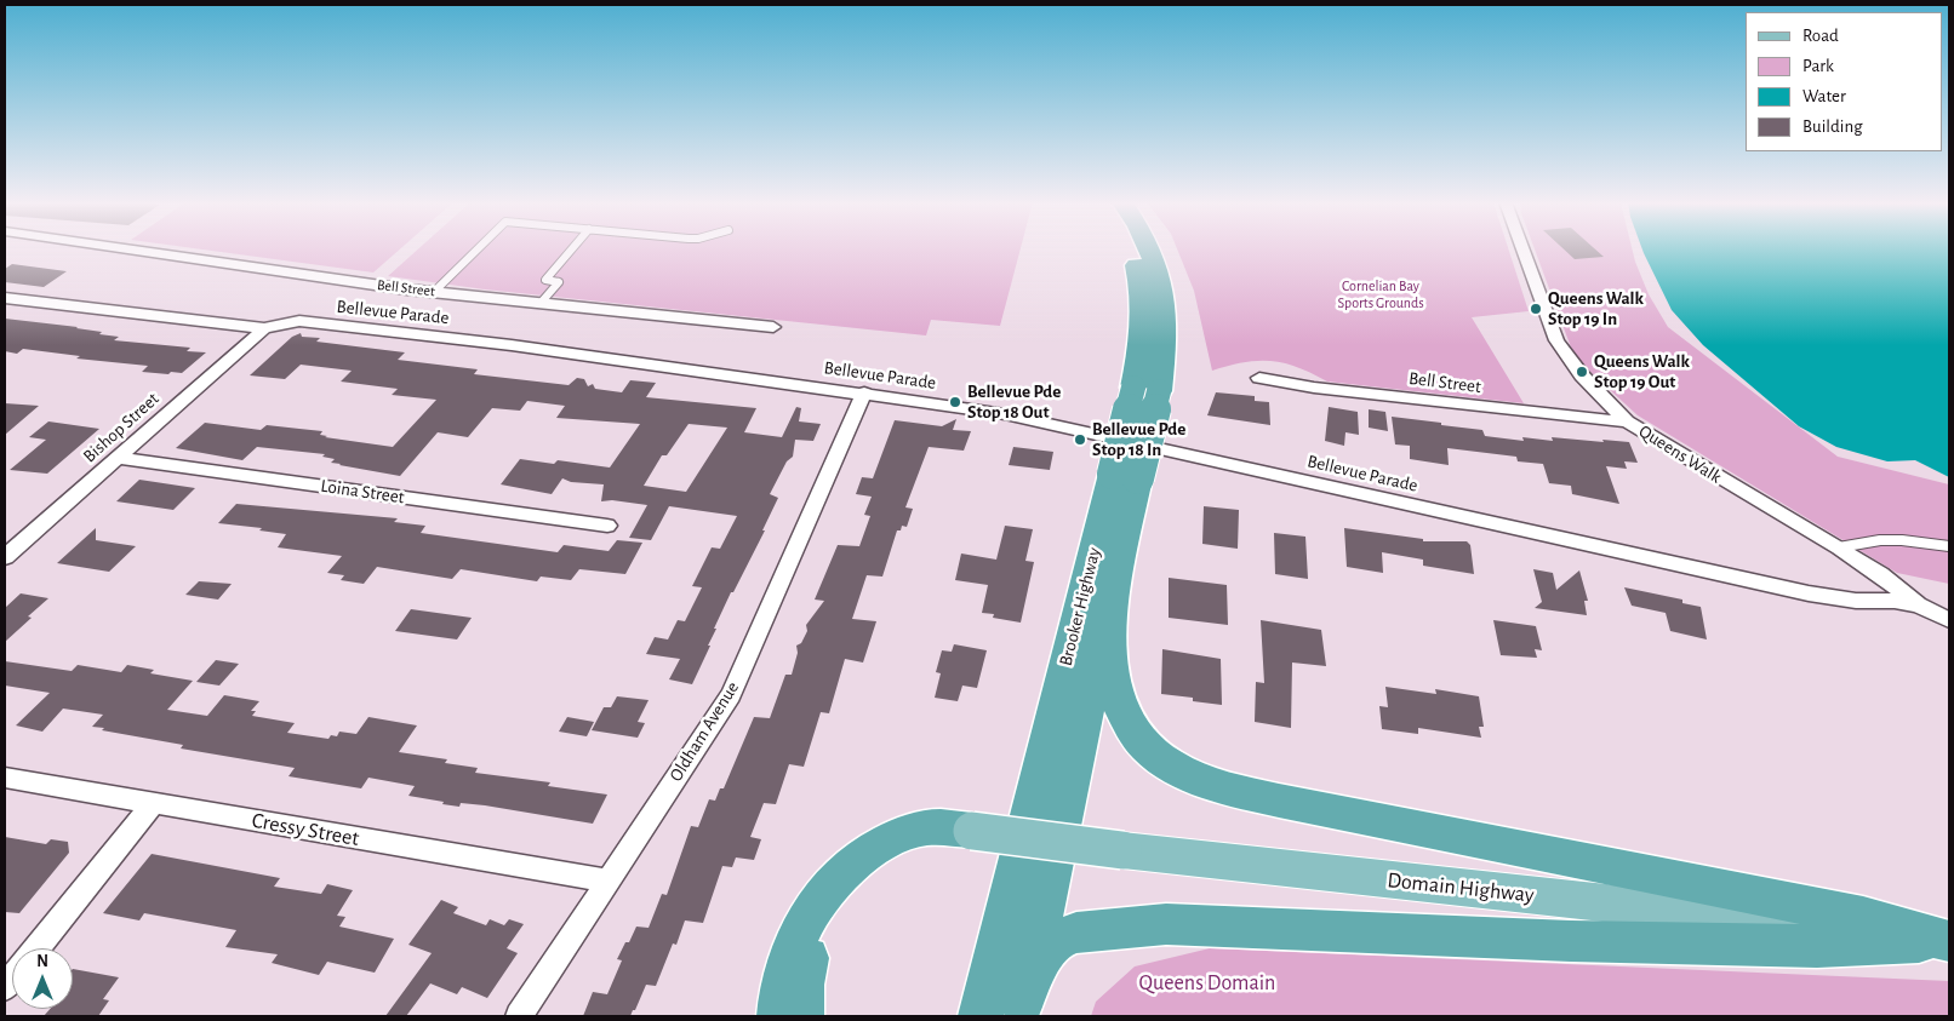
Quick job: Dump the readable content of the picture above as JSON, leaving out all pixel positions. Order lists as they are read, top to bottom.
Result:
{
  "streets": {
    "highway": ["Brooker Highway"],
    "main road": ["Domain Highway"],
    "street": [
      "Bell Street",
      "Bellevue Parade",
      "Bishop Street",
      "Queens Walk",
      "Loina Street",
      "Oldham Avenue",
      "Cressy Street"
    ]
  },
  "crossings": [
    ["Bell Street", "Queens Walk"],
    ["Bellevue Parade", "Bishop Street"],
    ["Bellevue Parade", "Queens Walk"],
    ["Bellevue Parade", "Oldham Avenue"],
    ["Bishop Street", "Loina Street"],
    ["Oldham Avenue", "Cressy Street"]
  ],
  "parks": ["Cornelian Bay Sports Grounds", "Queens Domain"],
  "places": [
    "Queens Walk Stop 19 In",
    "Queens Walk Stop 19 Out",
    "Bellevue Pde Stop 18 Out",
    "Bellevue Pde Stop 18 In"
  ],
  "legend": [
    "Road",
    "Park",
    "Water",
    "Building"
  ],
  "north": "top"
}
